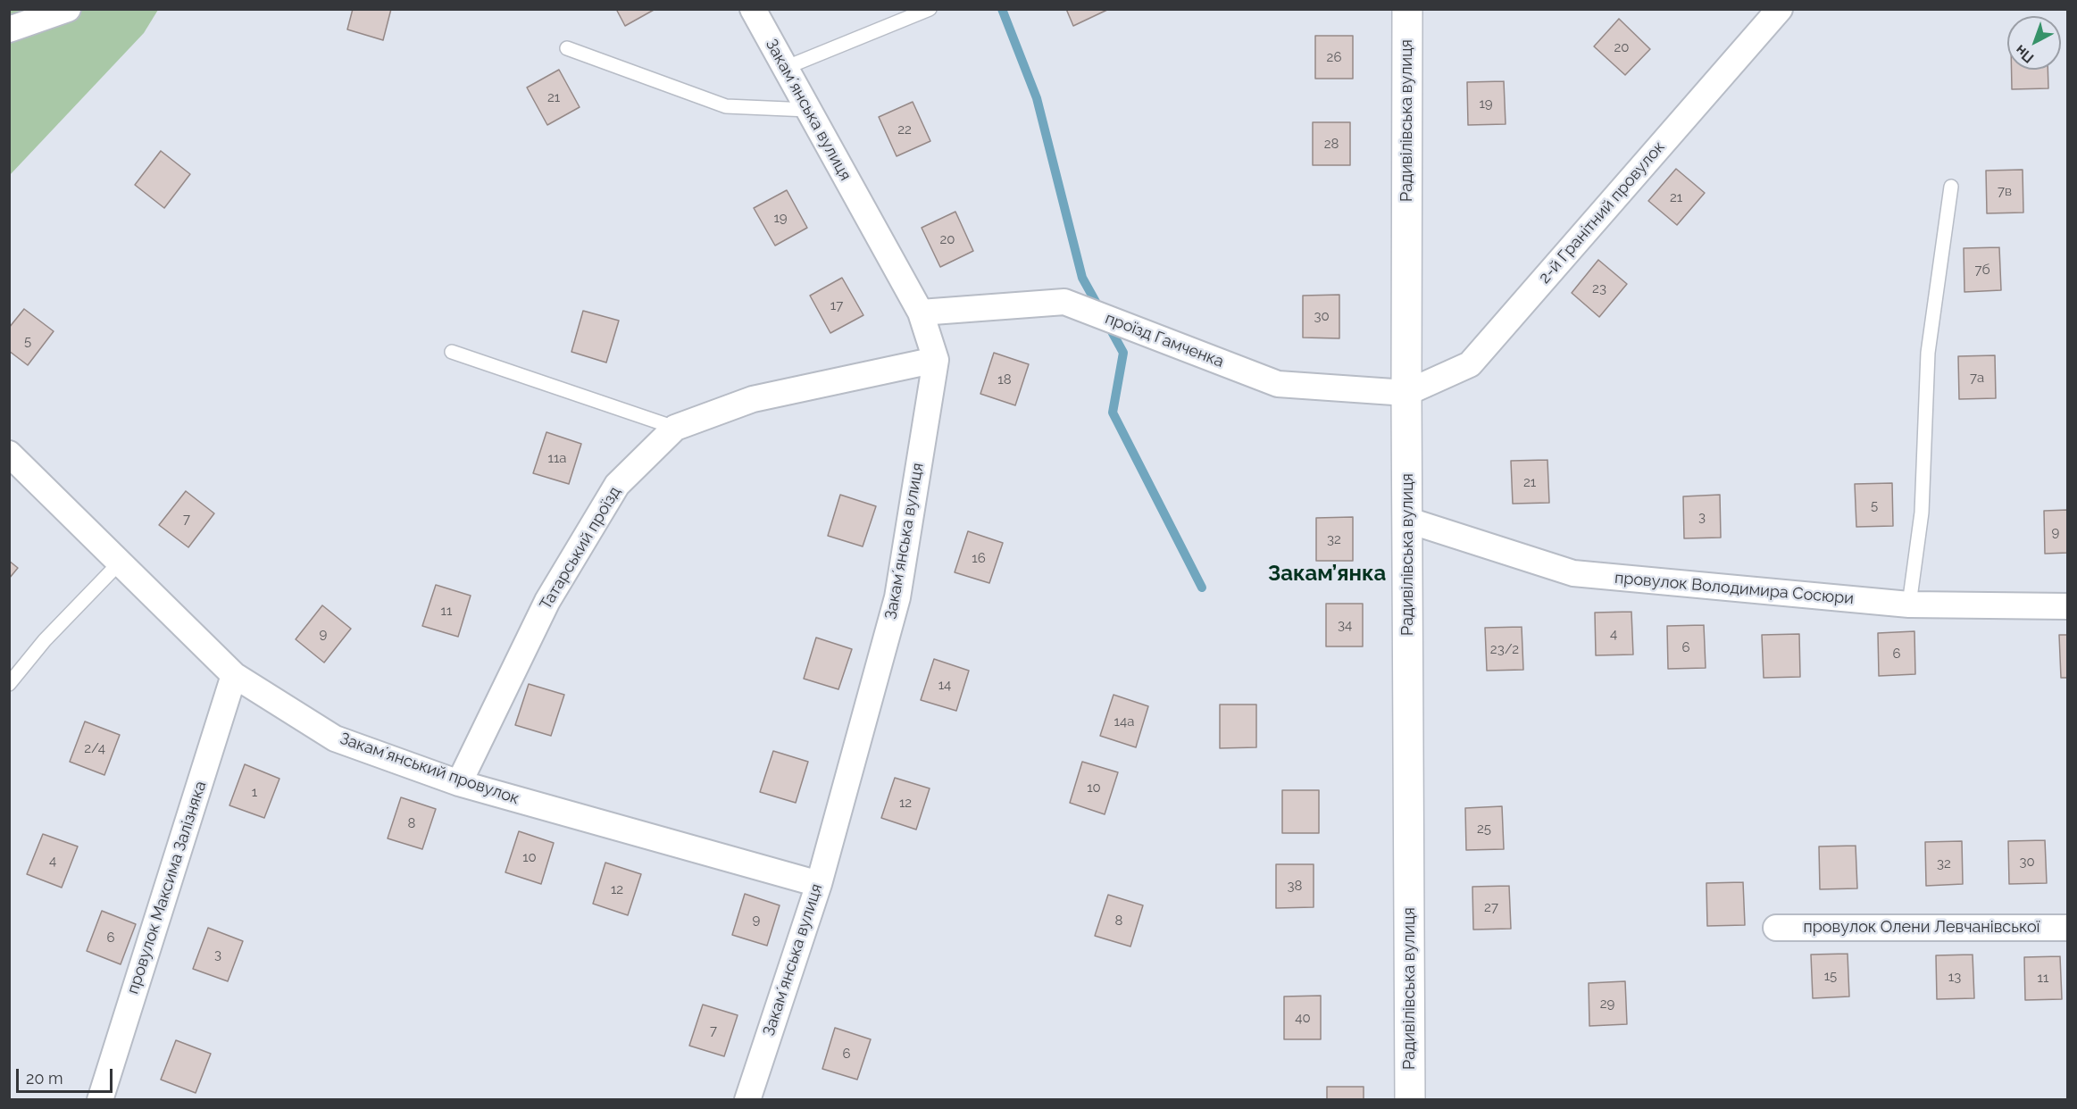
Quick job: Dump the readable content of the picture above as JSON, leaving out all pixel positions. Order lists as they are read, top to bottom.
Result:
{
  "streets": {
    "street": [
      "Закамʼянська вулиця",
      "Радивілівська вулиця",
      "2-й Гранітний провулок",
      "проїзд Гамченка",
      "Татарський проїзд",
      "провулок Володимира Сосюри",
      "Закамʼянський провулок",
      "провулок Максима Залізняка",
      "провулок Олени Левчанівської"
    ]
  },
  "crossings": [
    ["Закамʼянська вулиця", "проїзд Гамченка"],
    ["Закамʼянська вулиця", "Татарський проїзд"],
    ["Закамʼянська вулиця", "Закамʼянський провулок"],
    ["Радивілівська вулиця", "2-й Гранітний провулок"],
    ["Радивілівська вулиця", "проїзд Гамченка"],
    ["Радивілівська вулиця", "провулок Володимира Сосюри"],
    ["2-й Гранітний провулок", "проїзд Гамченка"],
    ["Татарський проїзд", "Закамʼянський провулок"],
    ["Закамʼянський провулок", "провулок Максима Залізняка"]
  ],
  "districts": ["Закам’янка"],
  "house_numbers": [
    "20",
    "26",
    "21",
    "19",
    "22",
    "28",
    "7в",
    "21",
    "19",
    "20",
    "7б",
    "23",
    "17",
    "30",
    "5",
    "7а",
    "18",
    "11а",
    "21",
    "5",
    "3",
    "7",
    "9",
    "32",
    "16",
    "11",
    "34",
    "9",
    "4",
    "6",
    "23/2",
    "6",
    "14",
    "14а",
    "2/4",
    "10",
    "1",
    "12",
    "8",
    "25",
    "10",
    "4",
    "30",
    "32",
    "38",
    "12",
    "27",
    "9",
    "8",
    "6",
    "3",
    "15",
    "13",
    "11",
    "29",
    "40",
    "7",
    "6"
  ],
  "scale_bar": "20 m",
  "north": "bottom left"
}
